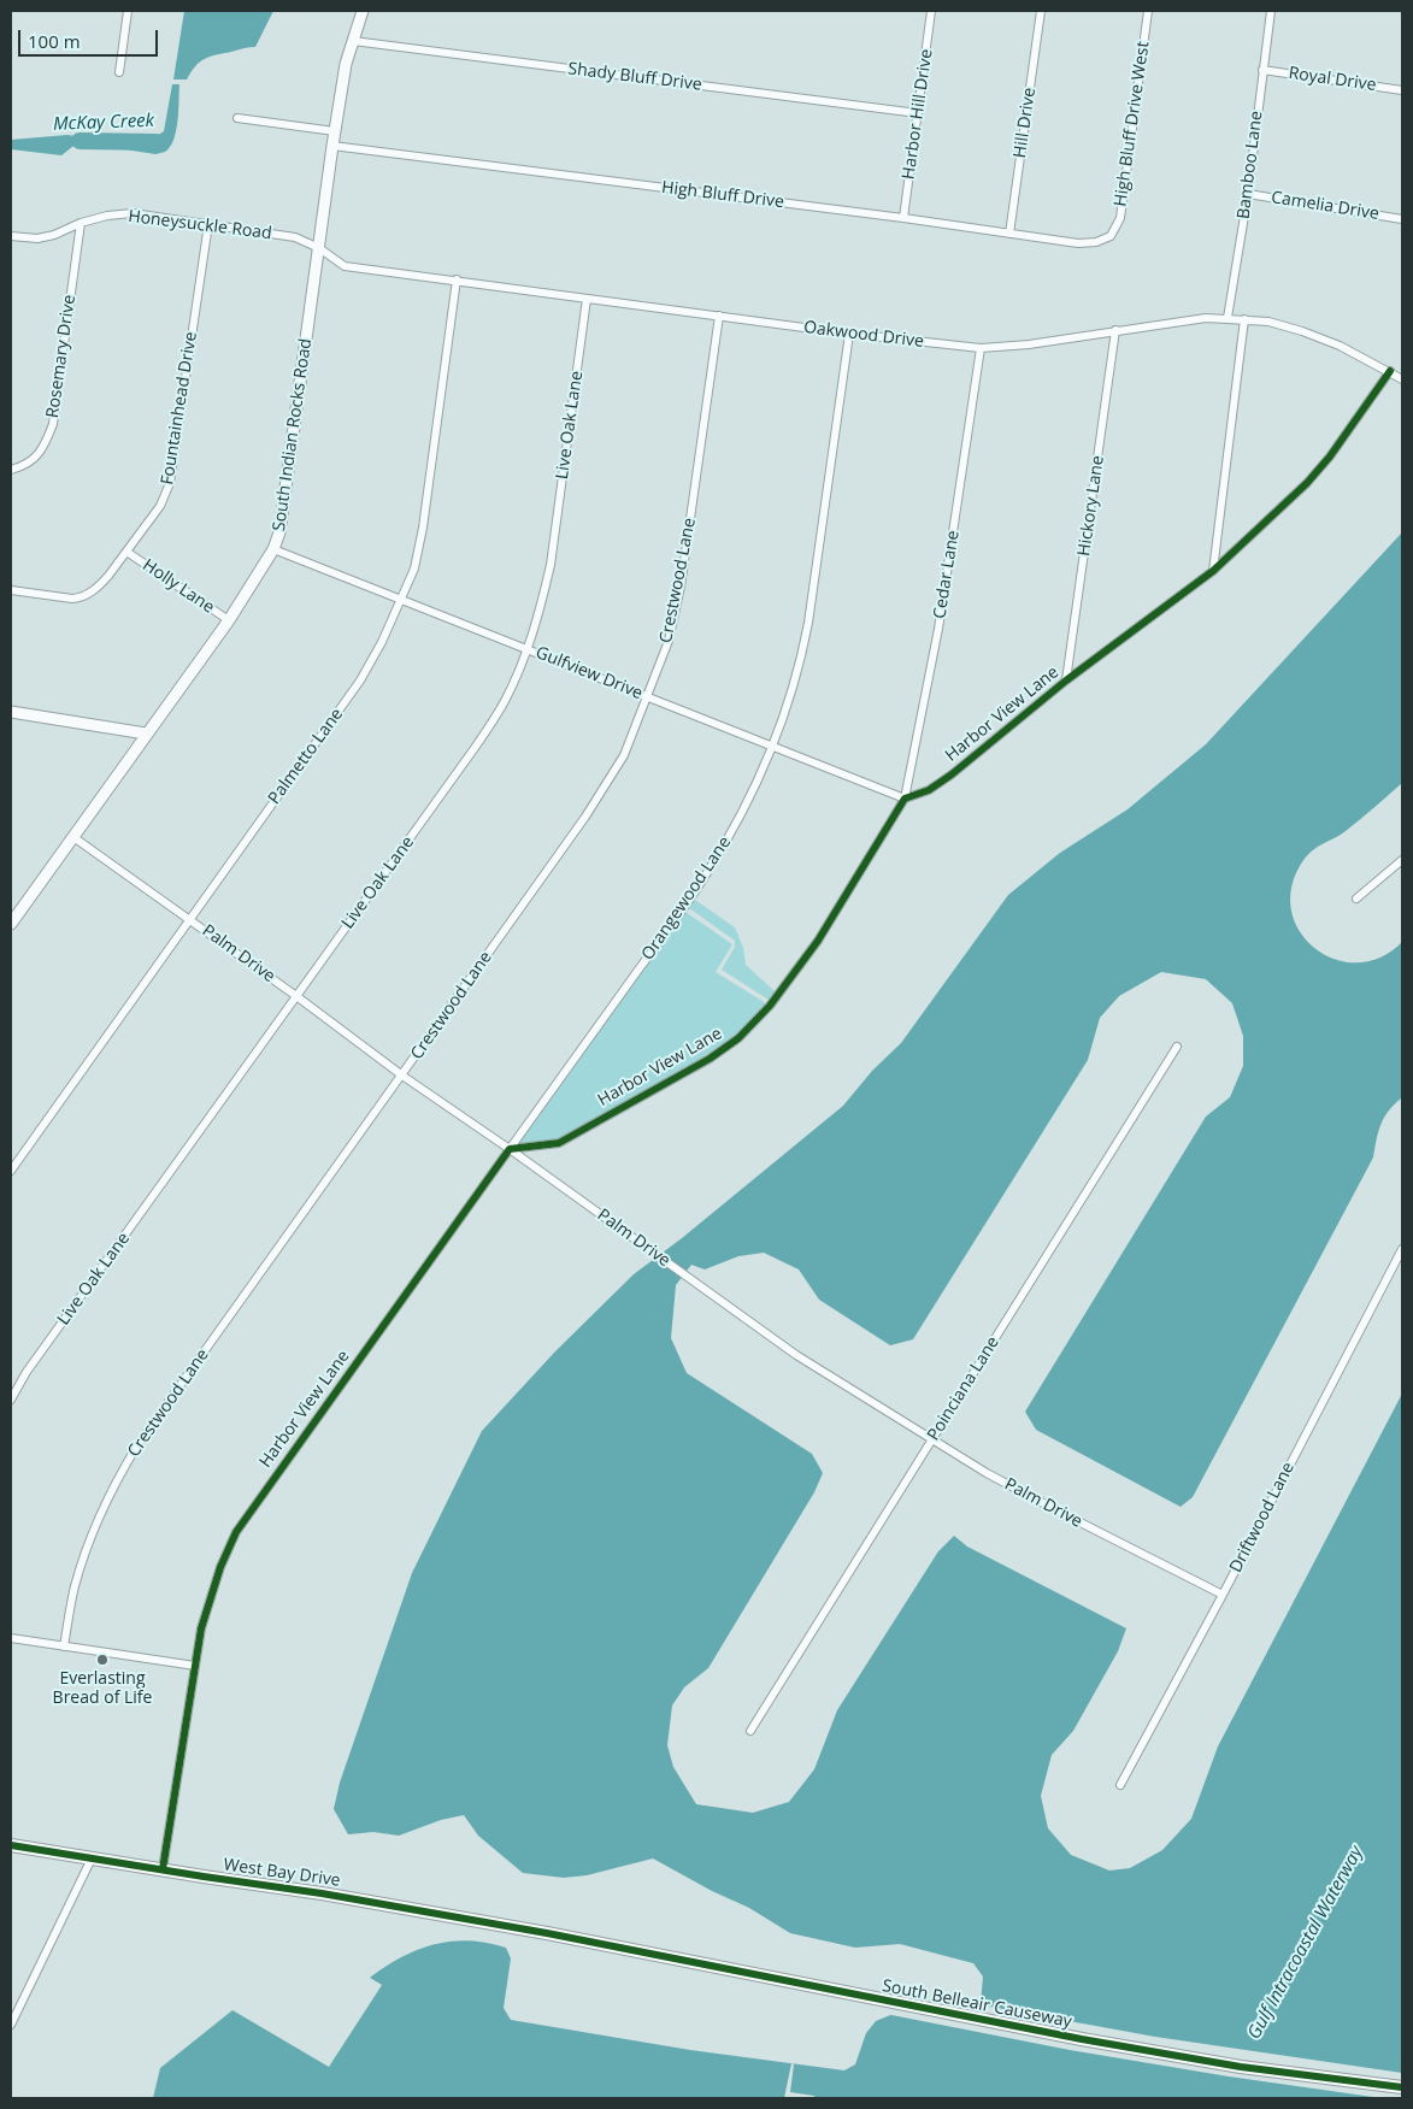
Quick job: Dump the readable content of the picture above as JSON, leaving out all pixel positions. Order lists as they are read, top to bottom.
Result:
{
  "streets": {
    "main road": ["West Bay Drive", "South Belleair Causeway"],
    "street": [
      "Shady Bluff Drive",
      "Royal Drive",
      "Harbor Hill Drive",
      "Hill Drive",
      "High Bluff Drive West",
      "Bamboo Lane",
      "High Bluff Drive",
      "Camelia Drive",
      "Honeysuckle Road",
      "Oakwood Drive",
      "Rosemary Drive",
      "Fountainhead Drive",
      "Live Oak Lane",
      "South Indian Rocks Road",
      "Hickory Lane",
      "Cedar Lane",
      "Crestwood Lane",
      "Holly Lane",
      "Gulfview Drive",
      "Harbor View Lane",
      "Palmetto Lane",
      "Orangewood Lane",
      "Palm Drive",
      "Poinciana Lane",
      "Driftwood Lane"
    ]
  },
  "crossings": [
    ["Shady Bluff Drive", "Harbor Hill Drive"],
    ["Shady Bluff Drive", "South Indian Rocks Road"],
    ["Royal Drive", "Bamboo Lane"],
    ["Harbor Hill Drive", "High Bluff Drive"],
    ["Hill Drive", "High Bluff Drive"],
    ["High Bluff Drive West", "High Bluff Drive"],
    ["Bamboo Lane", "Camelia Drive"],
    ["Bamboo Lane", "Oakwood Drive"],
    ["High Bluff Drive", "South Indian Rocks Road"],
    ["Honeysuckle Road", "Oakwood Drive"],
    ["Honeysuckle Road", "Rosemary Drive"],
    ["Honeysuckle Road", "Fountainhead Drive"],
    ["Honeysuckle Road", "South Indian Rocks Road"],
    ["Oakwood Drive", "Live Oak Lane"],
    ["Oakwood Drive", "South Indian Rocks Road"],
    ["Oakwood Drive", "Hickory Lane"],
    ["Oakwood Drive", "Cedar Lane"],
    ["Oakwood Drive", "Crestwood Lane"],
    ["Oakwood Drive", "Harbor View Lane"],
    ["Oakwood Drive", "Palmetto Lane"],
    ["Oakwood Drive", "Orangewood Lane"],
    ["Fountainhead Drive", "Holly Lane"],
    ["Live Oak Lane", "Gulfview Drive"],
    ["Live Oak Lane", "Palm Drive"],
    ["South Indian Rocks Road", "Holly Lane"],
    ["South Indian Rocks Road", "Gulfview Drive"],
    ["South Indian Rocks Road", "Palm Drive"],
    ["Hickory Lane", "Harbor View Lane"],
    ["Cedar Lane", "Gulfview Drive"],
    ["Cedar Lane", "Harbor View Lane"],
    ["Crestwood Lane", "Gulfview Drive"],
    ["Crestwood Lane", "Palm Drive"],
    ["Gulfview Drive", "Harbor View Lane"],
    ["Gulfview Drive", "Palmetto Lane"],
    ["Gulfview Drive", "Orangewood Lane"],
    ["Harbor View Lane", "Orangewood Lane"],
    ["Harbor View Lane", "Palm Drive"],
    ["Harbor View Lane", "West Bay Drive"],
    ["Palmetto Lane", "Palm Drive"],
    ["Orangewood Lane", "Palm Drive"],
    ["Palm Drive", "Poinciana Lane"],
    ["Palm Drive", "Driftwood Lane"],
    ["West Bay Drive", "South Belleair Causeway"]
  ],
  "water": ["McKay Creek", "Gulf Intracoastal Waterway"],
  "places": ["Everlasting Bread of Life"],
  "scale_bar": "100 m"
}
